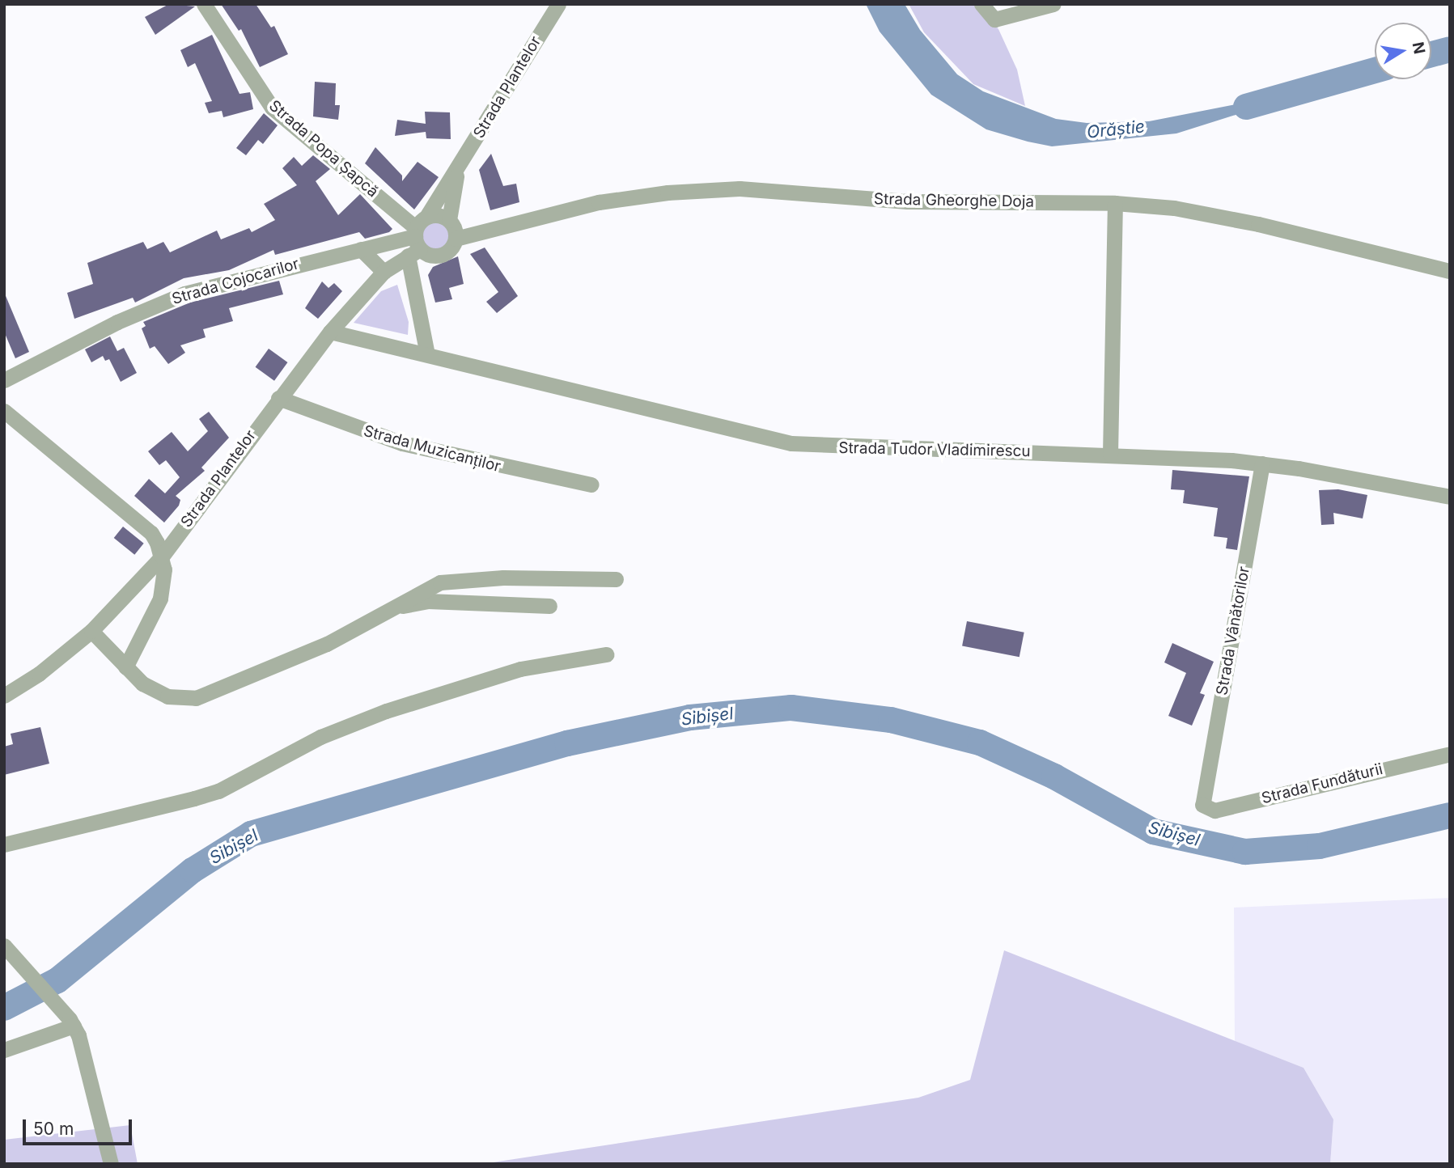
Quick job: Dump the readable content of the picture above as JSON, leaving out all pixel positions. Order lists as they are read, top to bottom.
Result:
{
  "streets": {
    "street": [
      "Strada Plantelor",
      "Strada Popa Șapcă",
      "Strada Gheorghe Doja",
      "Strada Cojocarilor",
      "Strada Muzicanților",
      "Strada Tudor Vladimirescu",
      "Strada Vânătorilor",
      "Strada Fundăturii"
    ]
  },
  "crossings": [
    ["Strada Plantelor", "Strada Popa Șapcă"],
    ["Strada Plantelor", "Strada Cojocarilor"],
    ["Strada Plantelor", "Strada Muzicanților"],
    ["Strada Plantelor", "Strada Tudor Vladimirescu"],
    ["Strada Popa Șapcă", "Strada Cojocarilor"],
    ["Strada Tudor Vladimirescu", "Strada Vânătorilor"],
    ["Strada Vânătorilor", "Strada Fundăturii"]
  ],
  "water": ["Orăștie", "Sibișel"],
  "scale_bar": "50 m",
  "north": "right"
}
